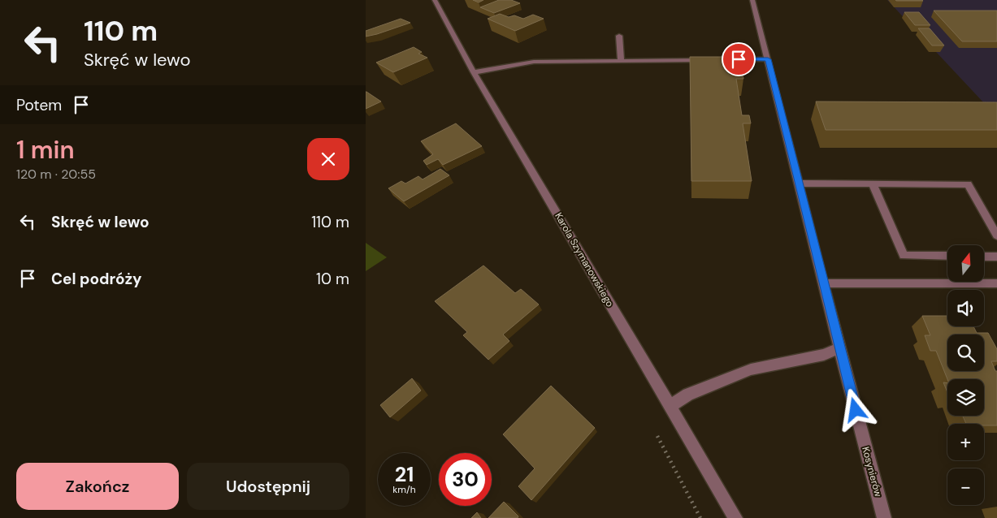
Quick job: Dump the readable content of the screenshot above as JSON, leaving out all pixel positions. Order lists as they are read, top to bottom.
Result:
{
  "streets": {
    "street": ["Karola Szymanowskiego", "Kosynierów"]
  },
  "north": "top",
  "page": {
    "turn": ["110 m", "Skręć w lewo"],
    "then": "Potem",
    "heading": ["1 min", "120 m · 20:55"],
    "list": [
      {
        "name": "Skręć w lewo",
        "value": "110 m"
      },
      {
        "name": "Cel podróży",
        "value": "10 m"
      }
    ],
    "map_buttons": ["+", "−"],
    "speed": "21 km/h",
    "limit": "30",
    "buttons": ["Zakończ", "Udostępnij"]
  }
}
